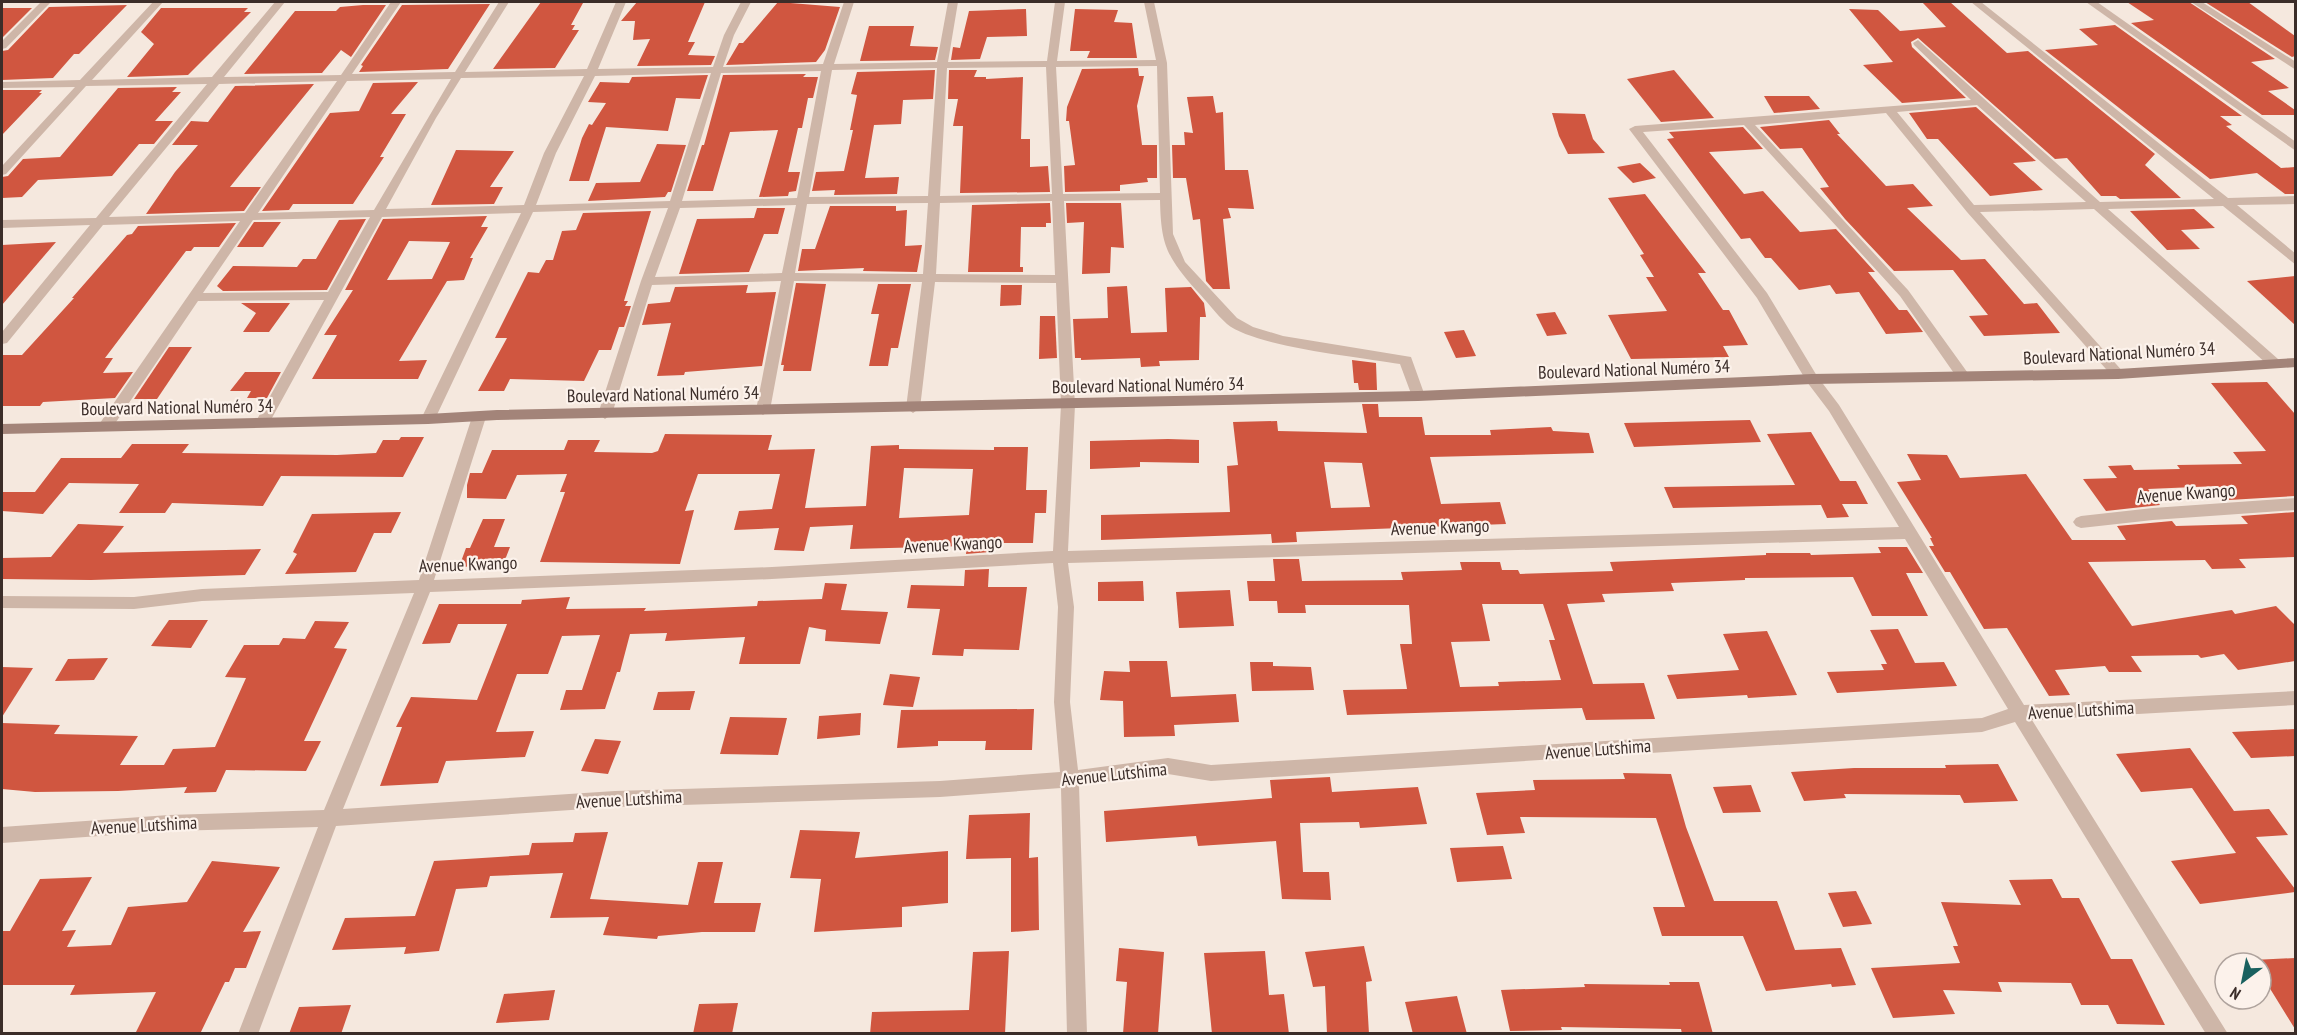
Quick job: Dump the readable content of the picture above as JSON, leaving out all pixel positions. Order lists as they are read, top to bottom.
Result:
{
  "streets": {
    "main road": ["Boulevard National Numéro 34"],
    "street": ["Avenue Kwango", "Avenue Lutshima"]
  },
  "north": "bottom left"
}
